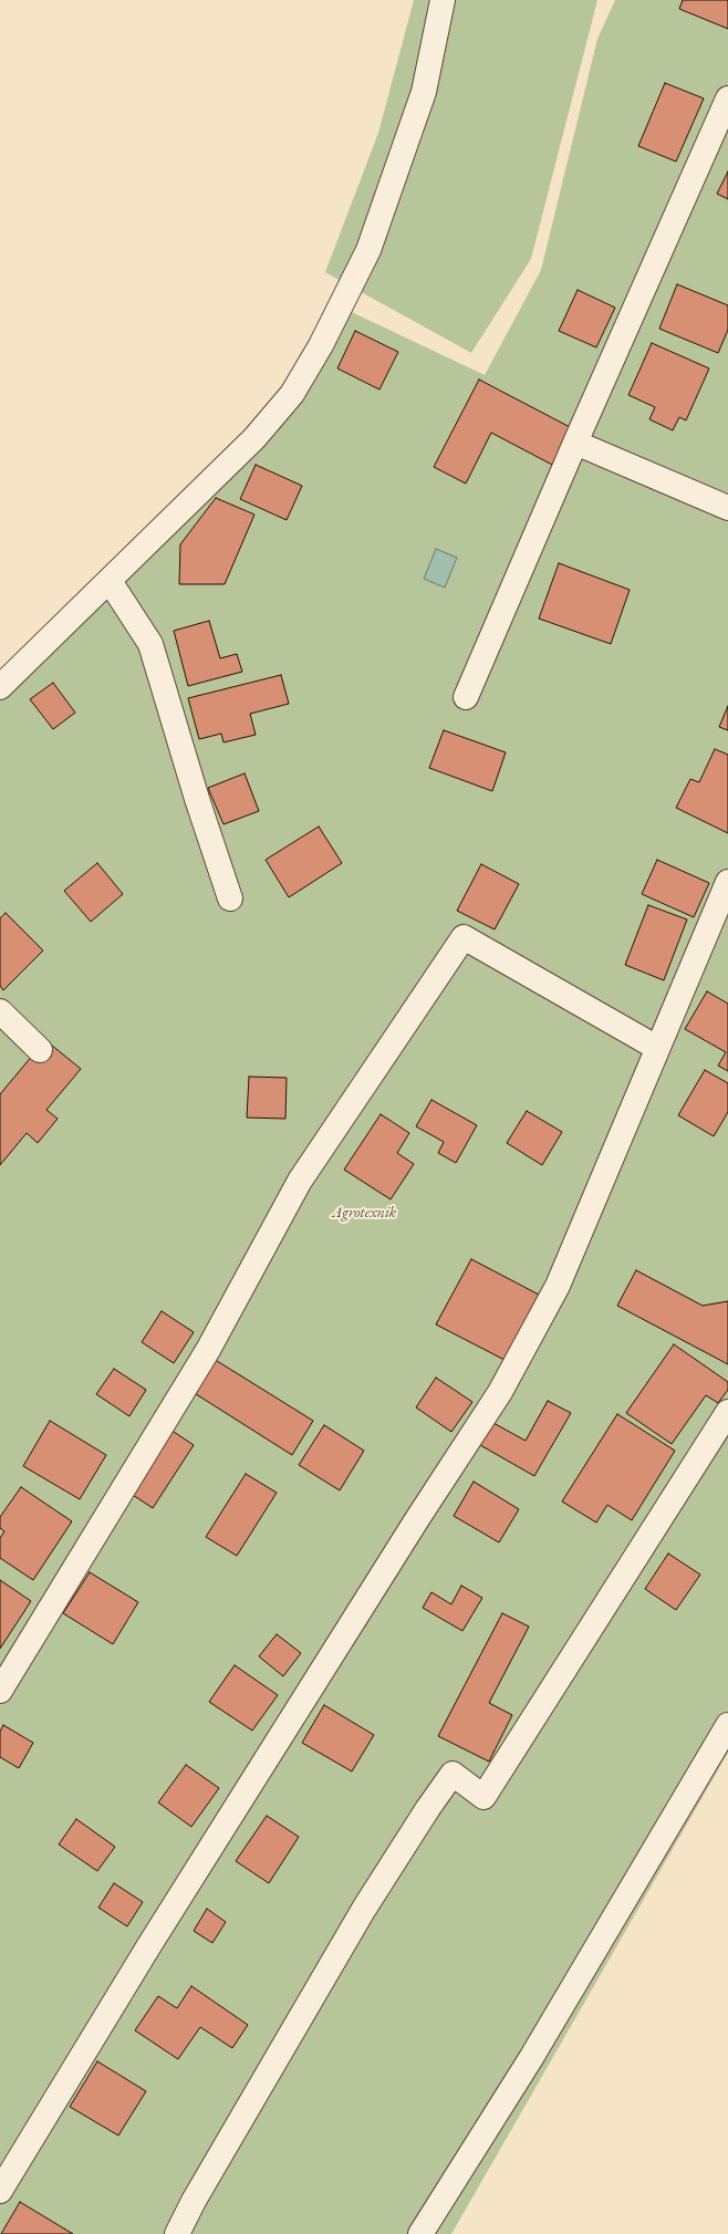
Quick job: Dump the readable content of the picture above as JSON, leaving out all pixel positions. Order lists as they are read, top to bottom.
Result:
{
  "parks": ["Agrotexnik"]
}
